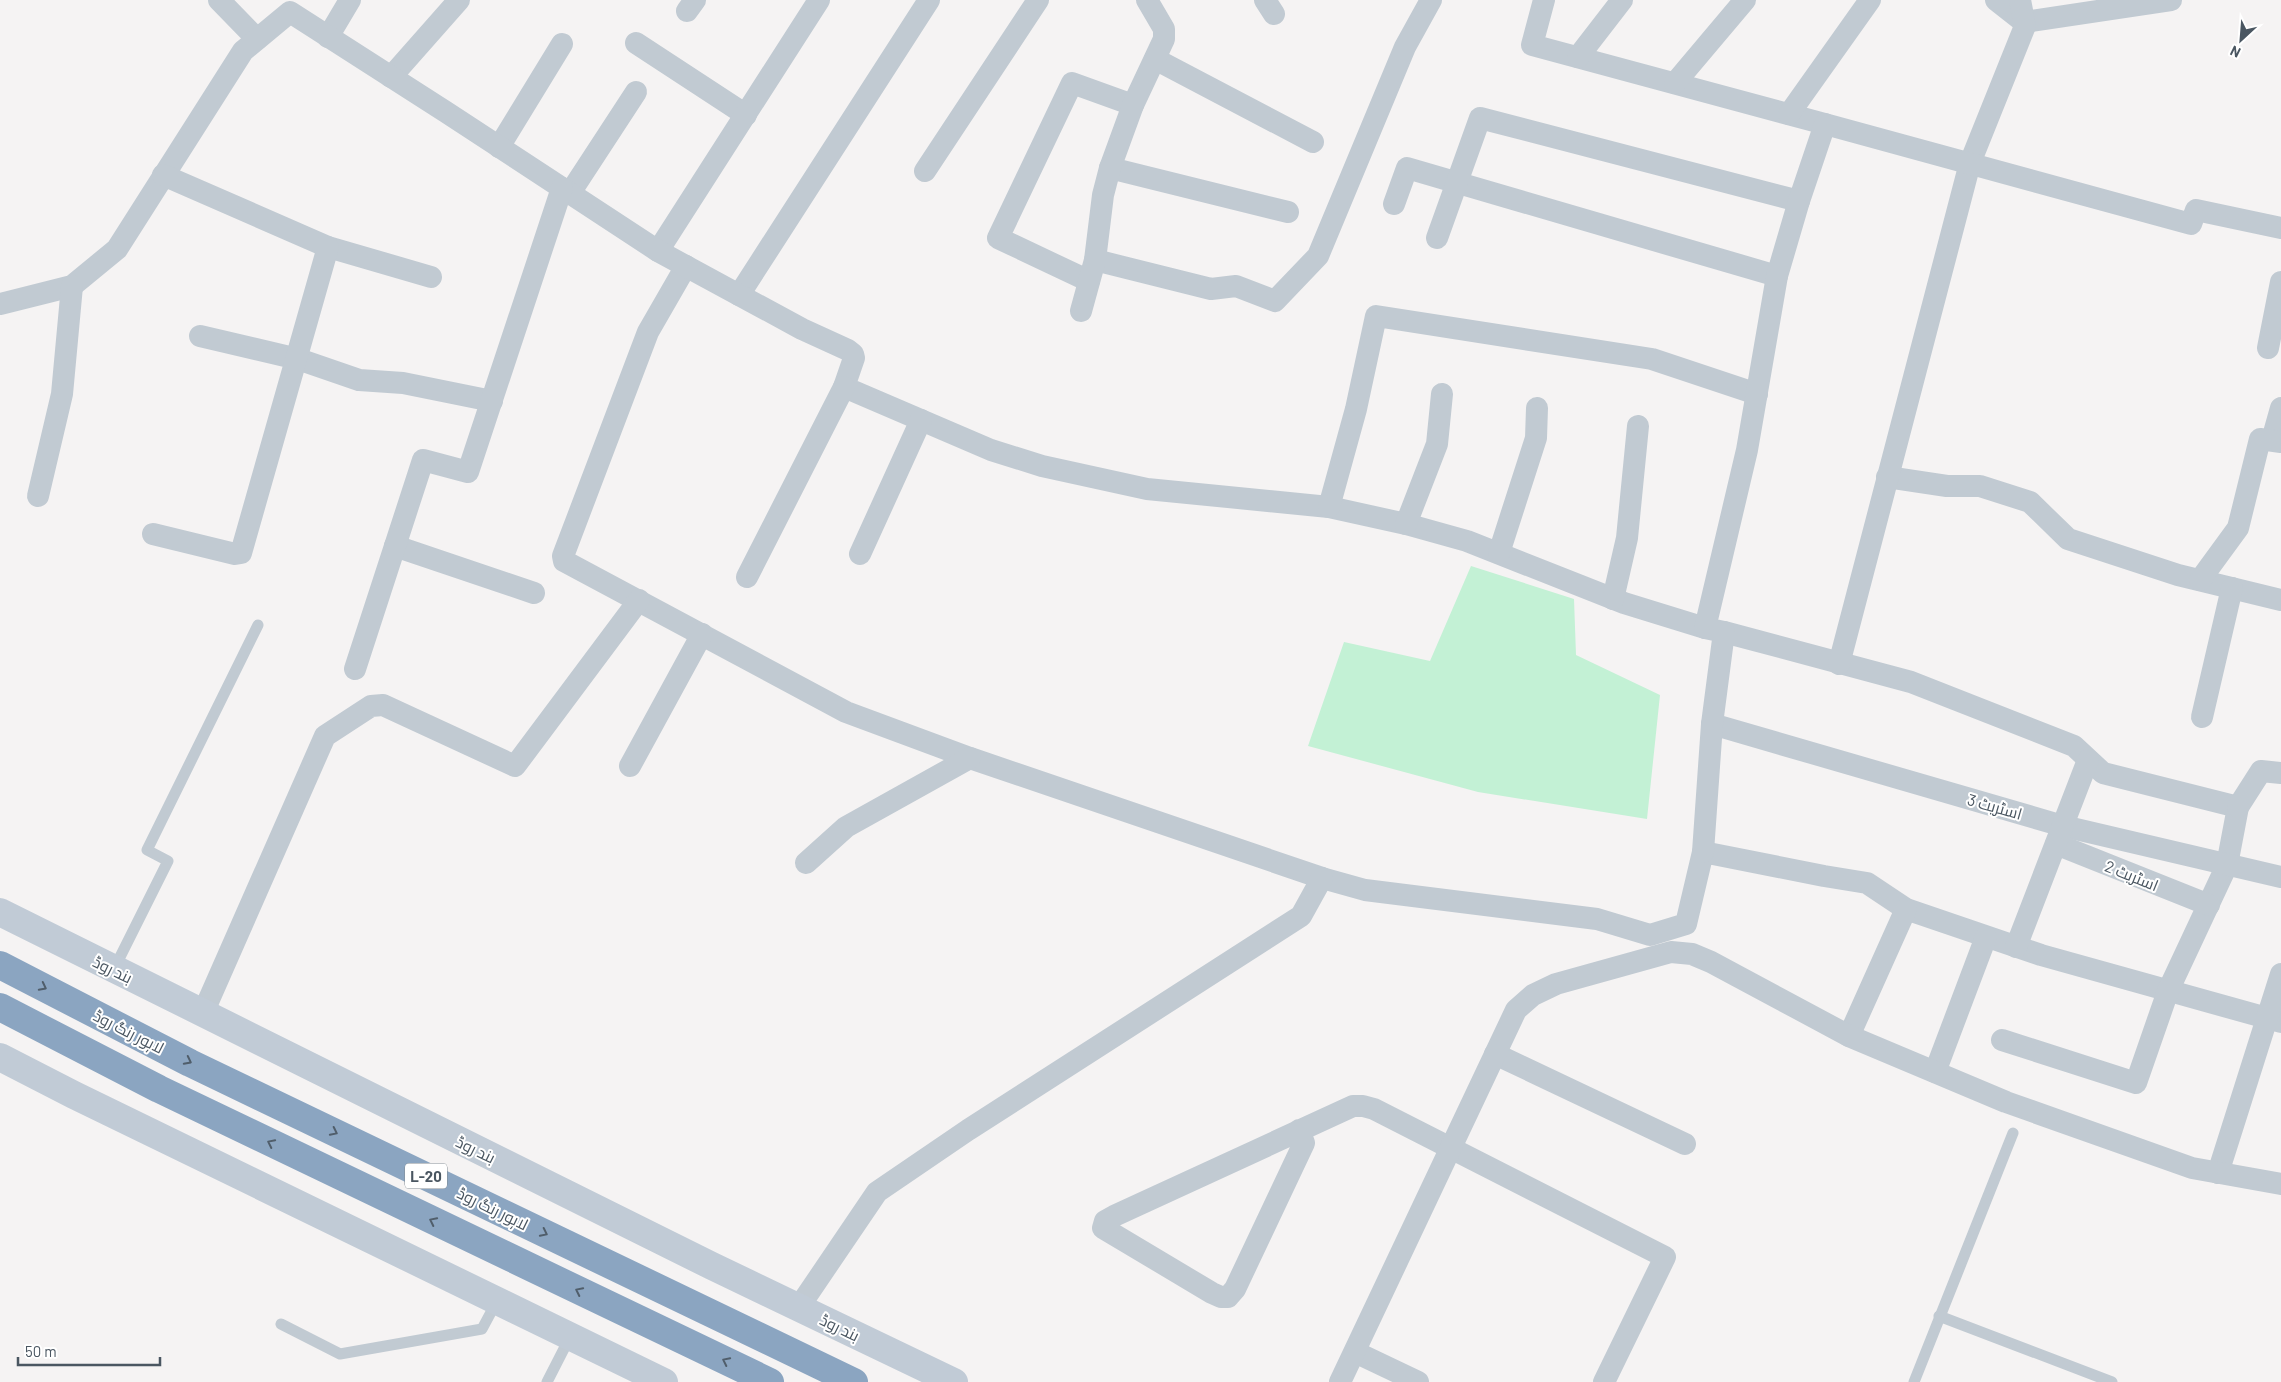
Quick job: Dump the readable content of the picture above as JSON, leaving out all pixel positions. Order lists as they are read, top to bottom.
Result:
{
  "streets": {
    "highway": ["لاہور رنگ روڈ", "L-20"],
    "main road": ["بند روڈ"],
    "street": ["اسٹریٹ 3", "اسٹریٹ 2"]
  },
  "crossings": [
    ["اسٹریٹ 3", "اسٹریٹ 2"]
  ],
  "scale_bar": "50 m",
  "north": "bottom left"
}
